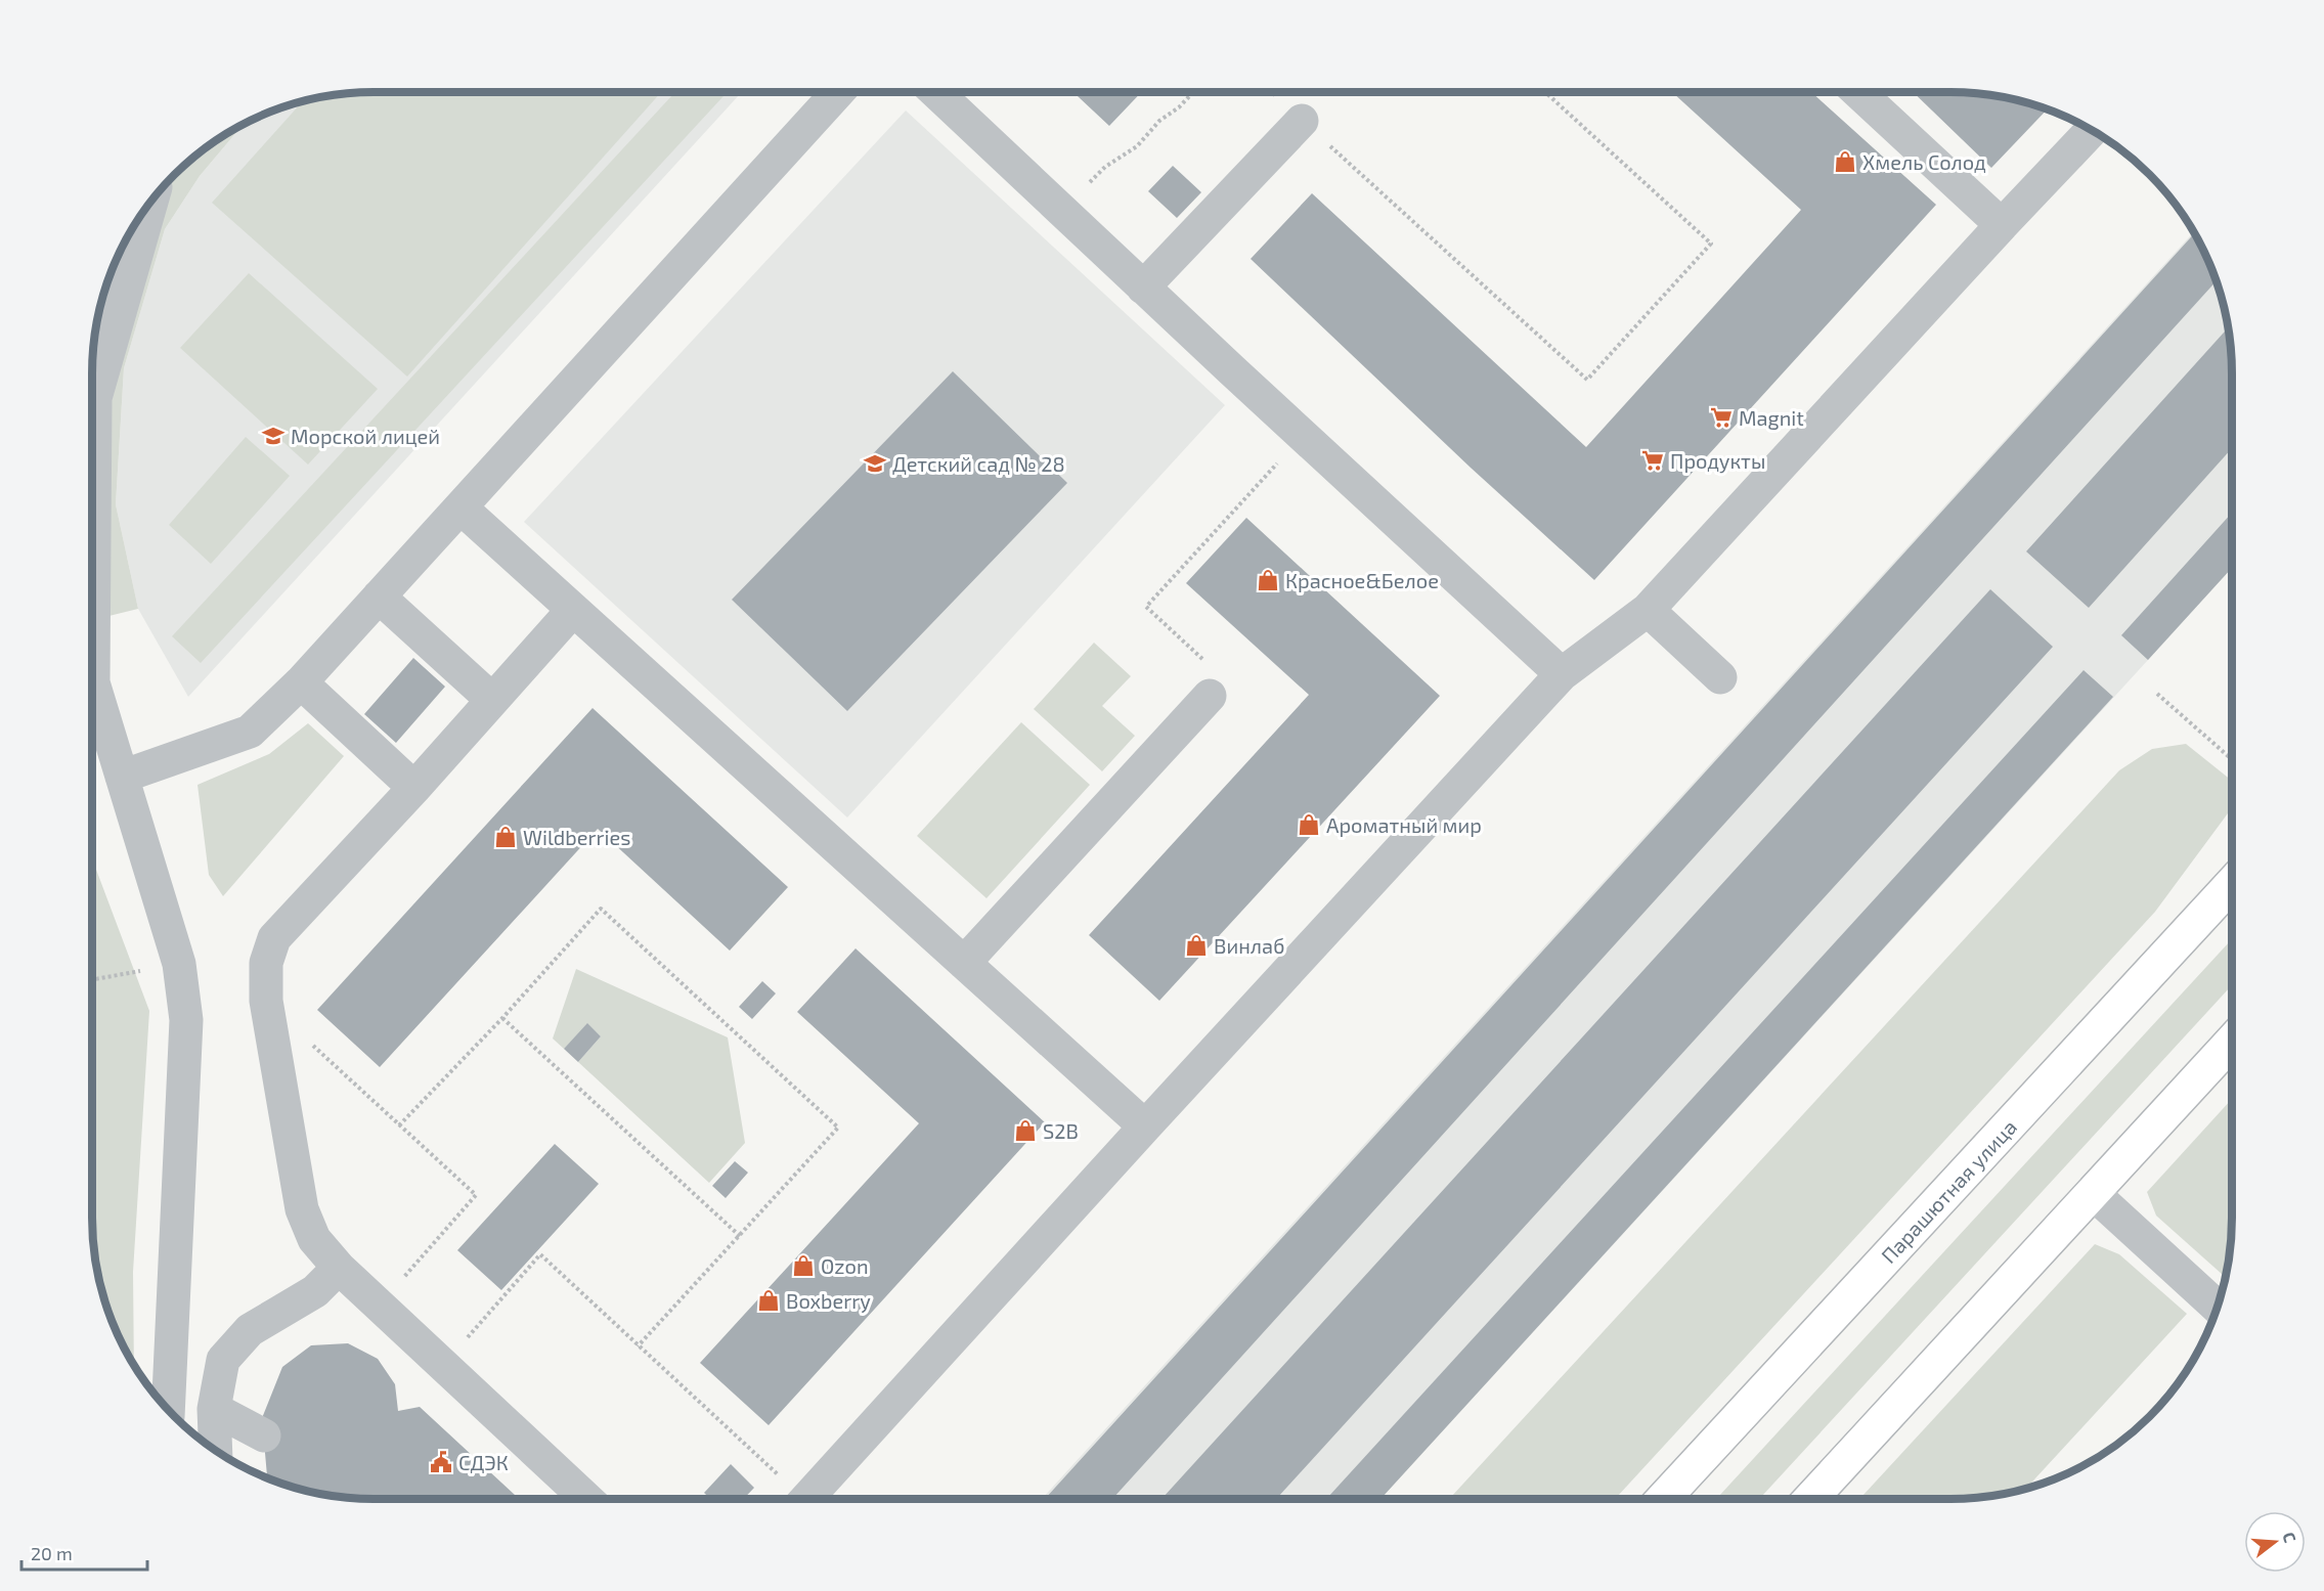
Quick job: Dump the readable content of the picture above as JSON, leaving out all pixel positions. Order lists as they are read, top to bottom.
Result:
{
  "streets": {
    "main road": ["Парашютная улица"]
  },
  "places": {
    "shop": [
      "Хмель Солод",
      "Красное&Белое",
      "Ароматный мир",
      "Wildberries",
      "Винлаб",
      "S2B",
      "Ozon",
      "Boxberry"
    ],
    "supermarket": ["Magnit", "Продукты"],
    "school or university": ["Морской лицей", "Детский сад № 28"],
    "public building": ["СДЭК"]
  },
  "scale_bar": "20 m",
  "north": "right"
}
